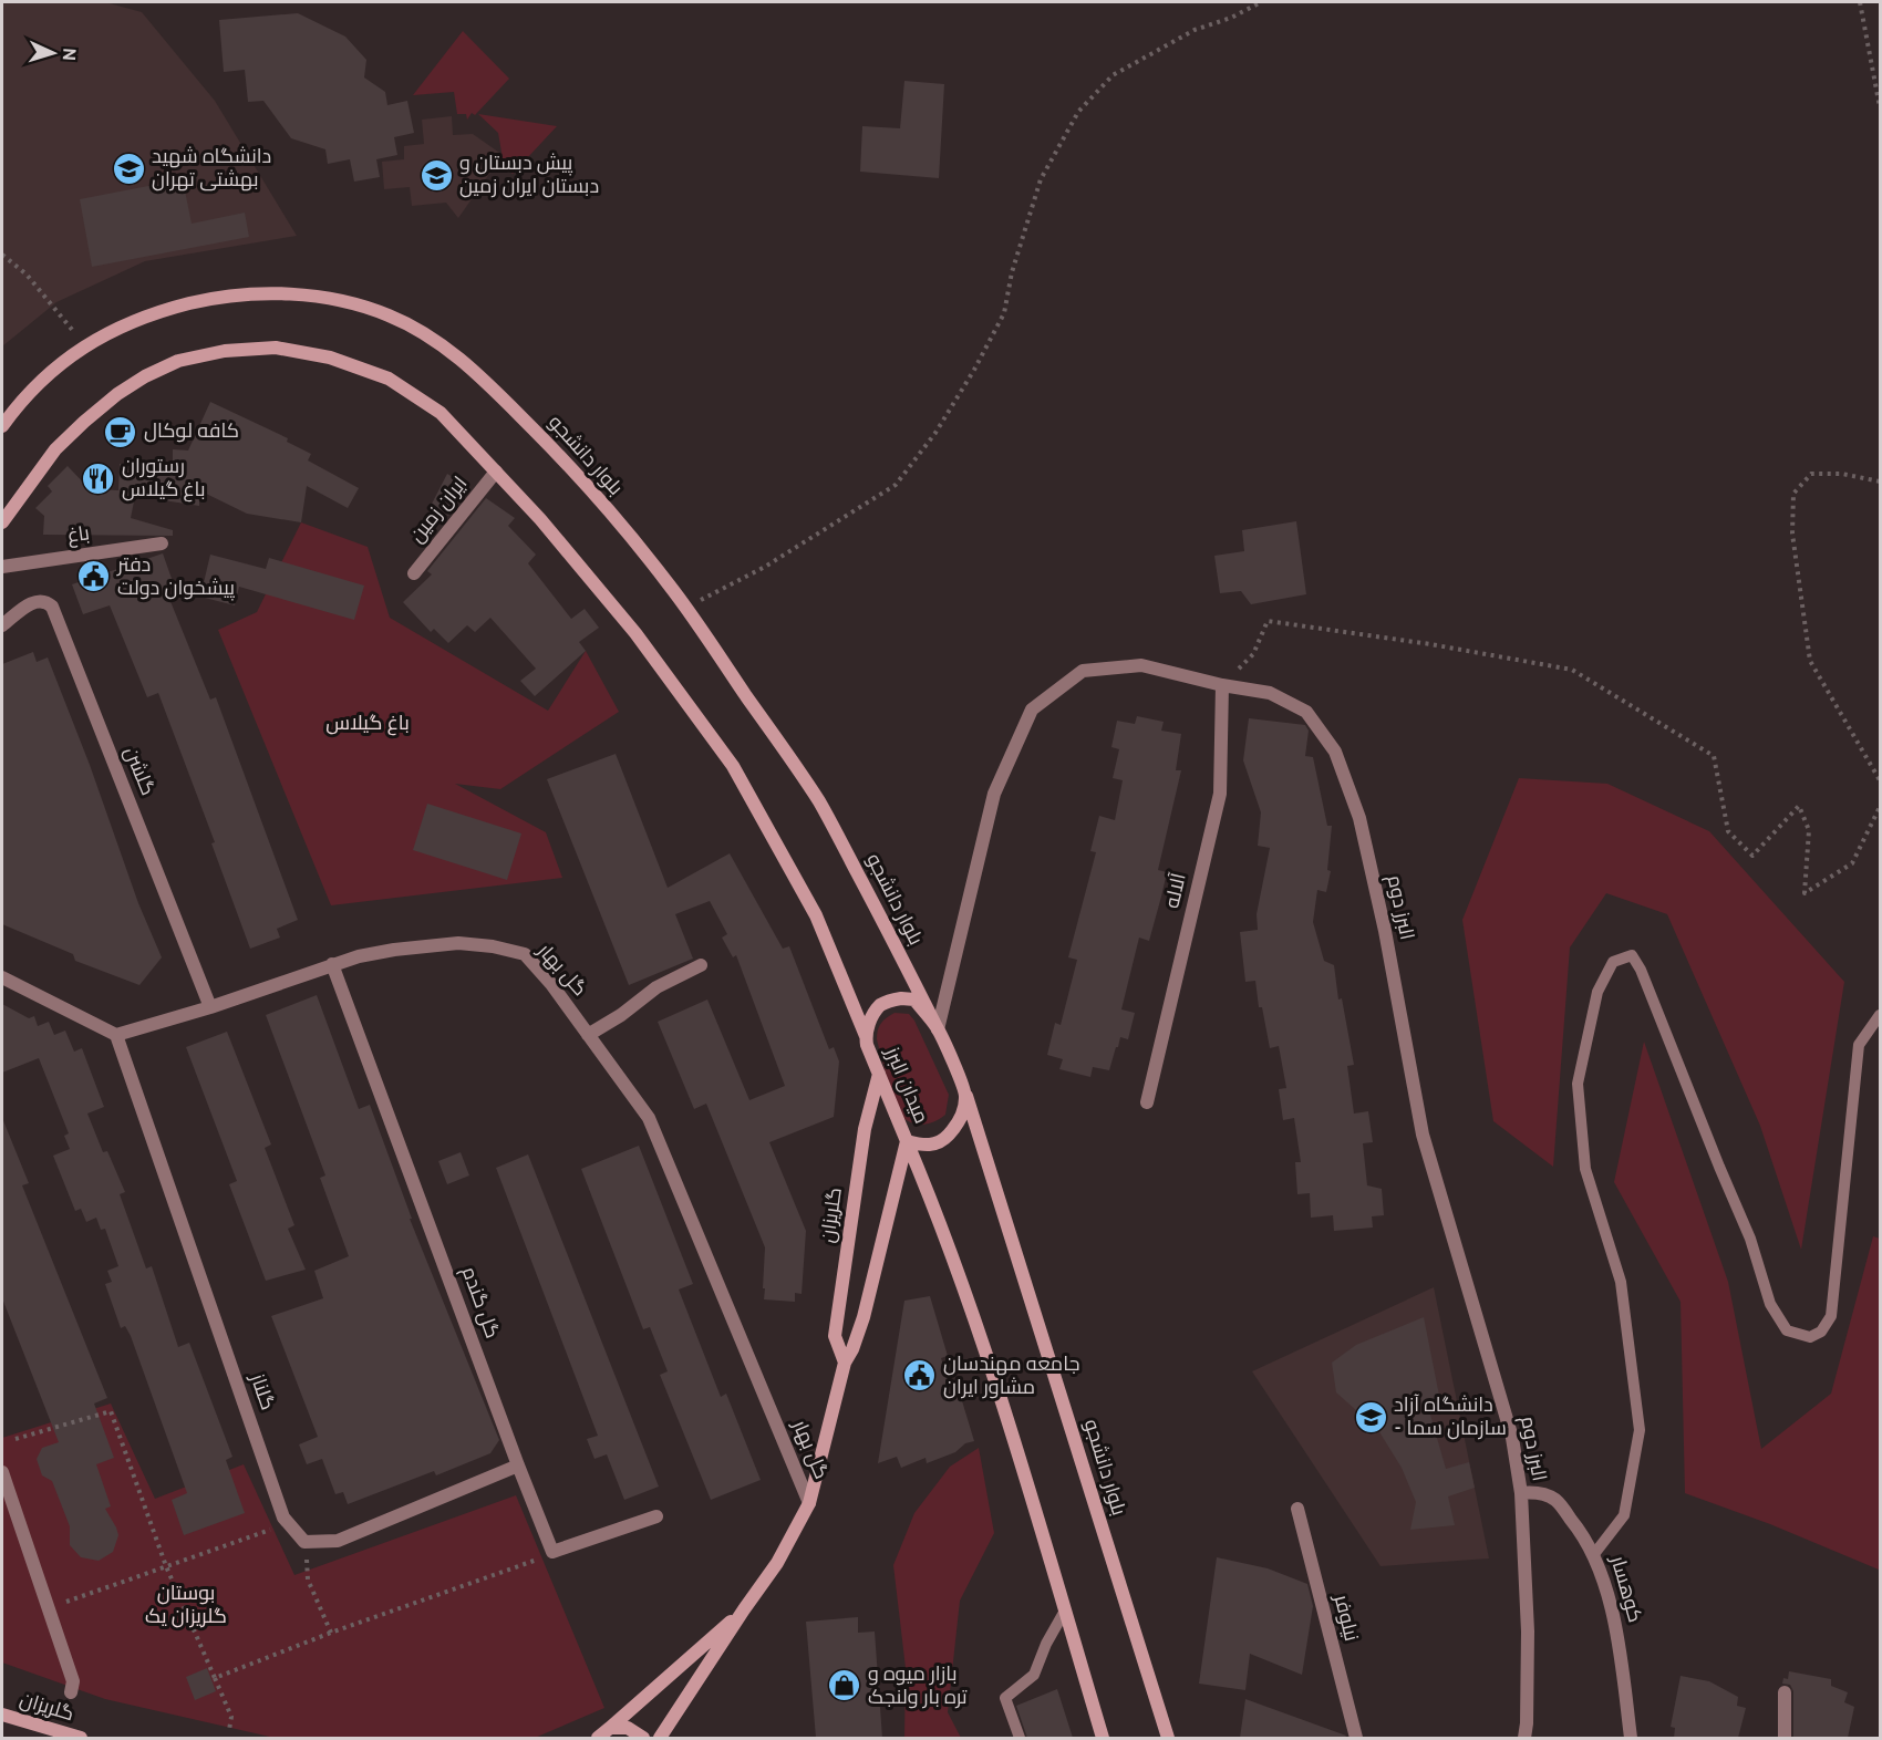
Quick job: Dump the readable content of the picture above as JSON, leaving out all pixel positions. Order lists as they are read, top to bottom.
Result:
{
  "streets": {
    "main road": ["بلوار دانشجو", "میدان البرز", "گلریزان"],
    "street": [
      "ایران زمین",
      "باغ",
      "گلشن",
      "آلاله",
      "البرز دوم",
      "گل بهار",
      "گل گندم",
      "گلناز",
      "کوهسار",
      "نیلوفر"
    ]
  },
  "crossings": [
    ["بلوار دانشجو", "البرز دوم"],
    ["بلوار دانشجو", "میدان البرز"],
    ["گلشن", "گل بهار"],
    ["آلاله", "البرز دوم"],
    ["البرز دوم", "میدان البرز"],
    ["البرز دوم", "کوهسار"],
    ["گل بهار", "گل گندم"],
    ["گل بهار", "گلناز"],
    ["میدان البرز", "گلریزان"]
  ],
  "parks": ["باغ گیلاس", "بوستان گلریزان یک"],
  "places": {
    "school or university": ["دانشگاه شهید بهشتی تهران", "پیش دبستان و دبستان ایران زمین", "دانشگاه آزاد - سازمان سما"],
    "cafe": ["کافه لوکال"],
    "restaurant": ["رستوران باغ گیلاس"],
    "public building": ["دفتر پیشخوان دولت", "جامعه مهندسان مشاور ایران"],
    "shop": ["بازار میوه و تره بار ولنجک"]
  },
  "north": "right"
}
